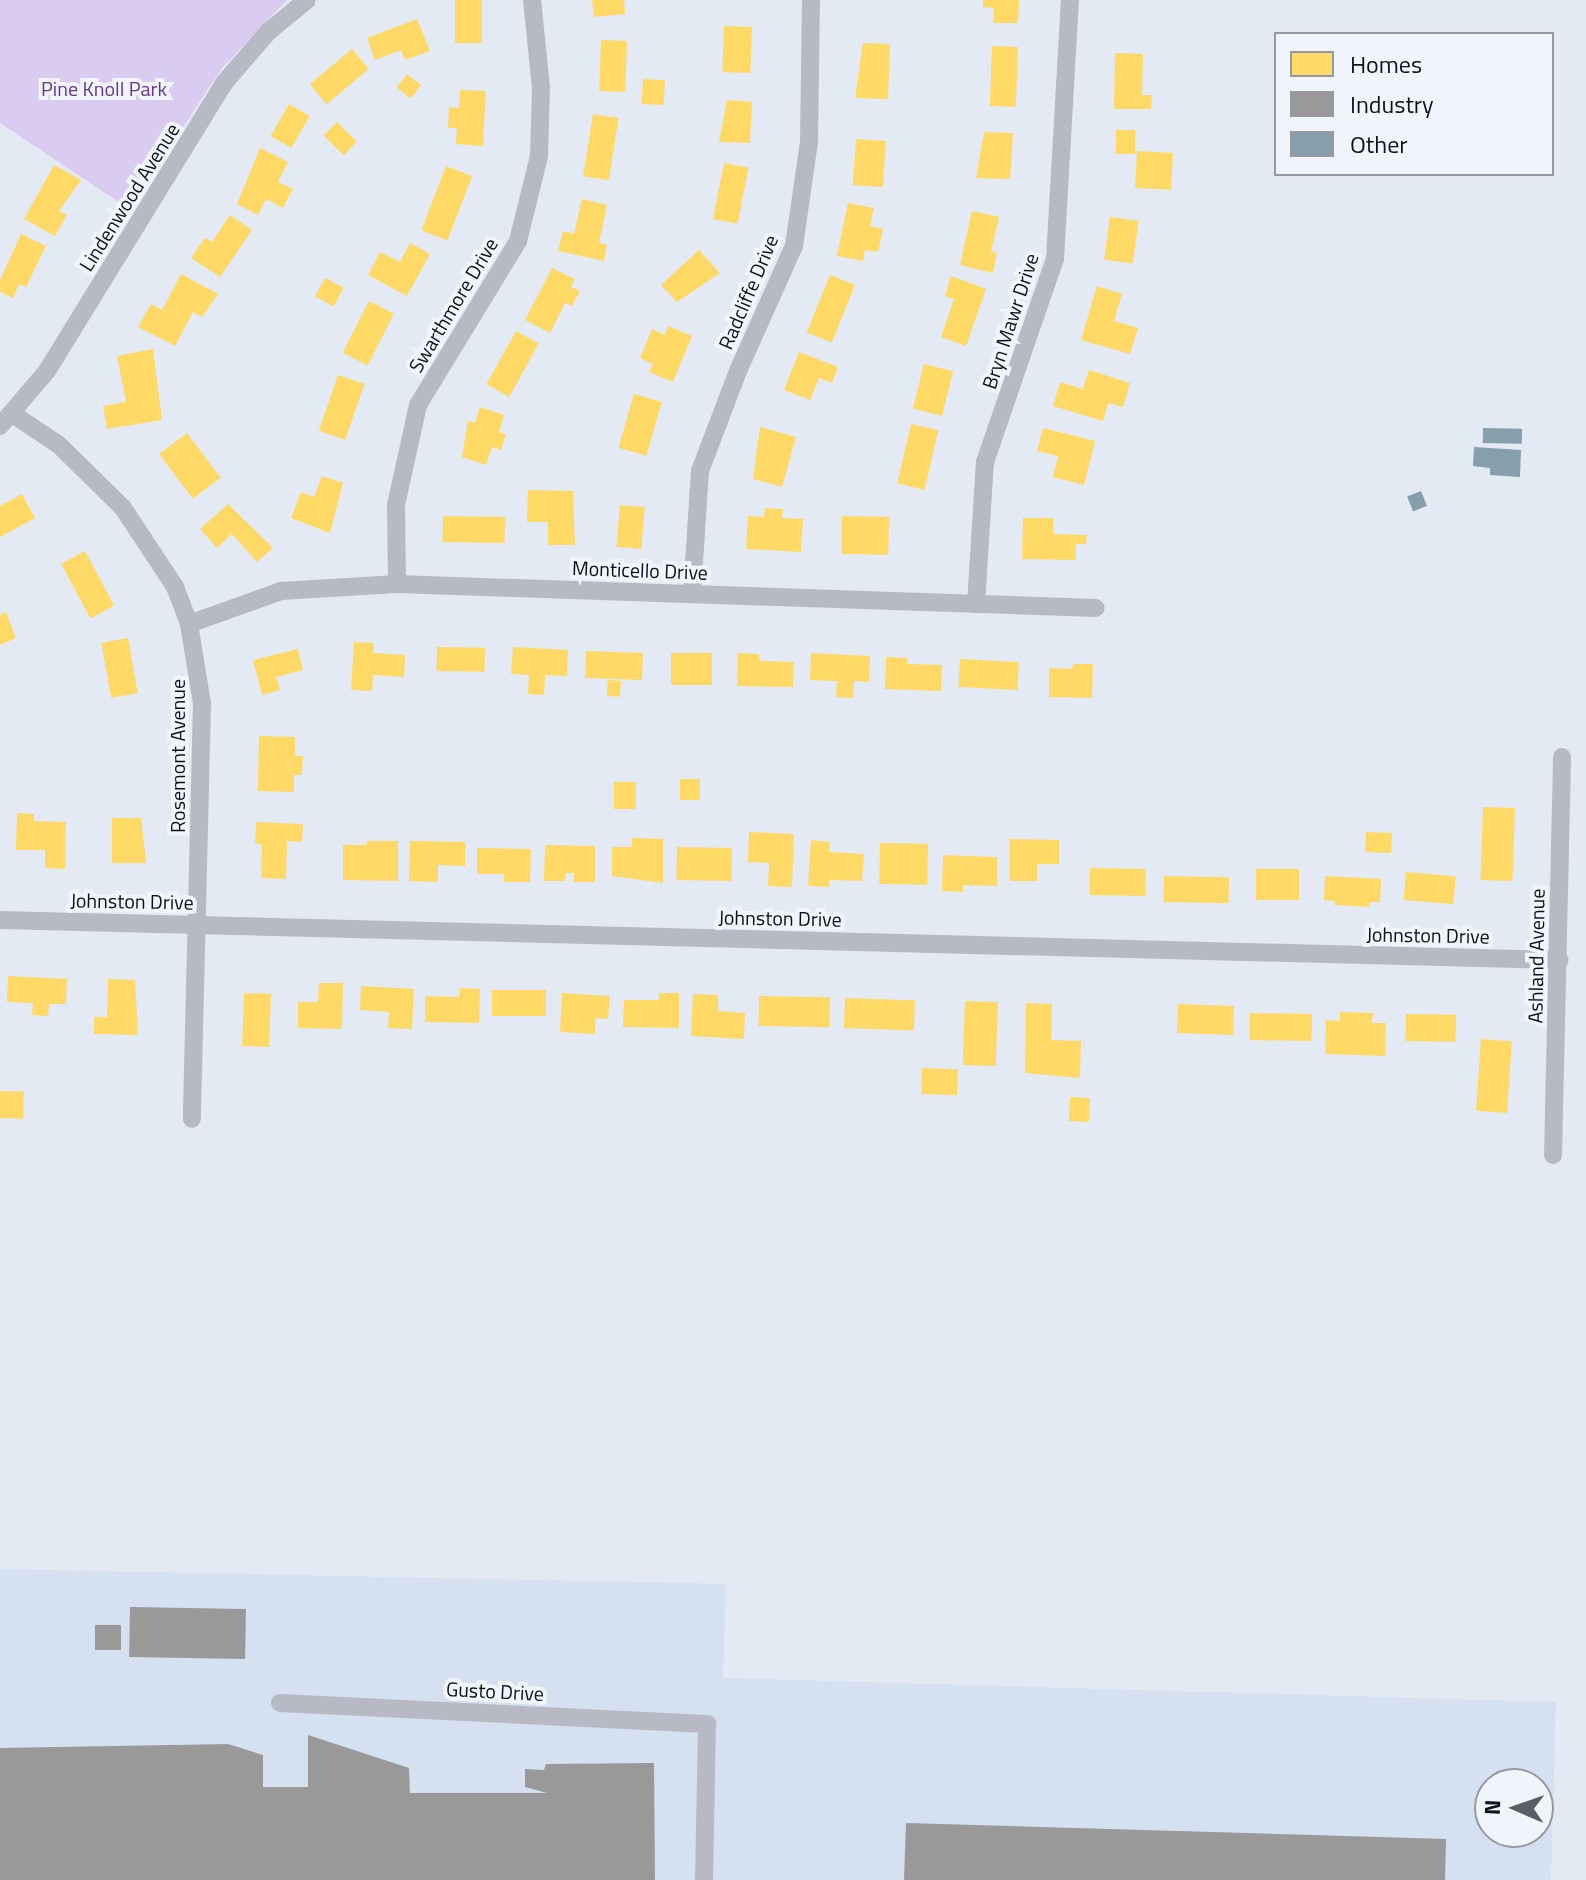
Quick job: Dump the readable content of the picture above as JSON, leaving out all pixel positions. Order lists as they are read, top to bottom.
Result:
{
  "streets": {
    "street": [
      "Lindenwood Avenue",
      "Radcliffe Drive",
      "Swarthmore Drive",
      "Bryn Mawr Drive",
      "Monticello Drive",
      "Rosemont Avenue",
      "Johnston Drive",
      "Ashland Avenue",
      "Gusto Drive"
    ]
  },
  "crossings": [
    ["Lindenwood Avenue", "Rosemont Avenue"],
    ["Radcliffe Drive", "Monticello Drive"],
    ["Swarthmore Drive", "Monticello Drive"],
    ["Bryn Mawr Drive", "Monticello Drive"],
    ["Monticello Drive", "Rosemont Avenue"],
    ["Rosemont Avenue", "Johnston Drive"],
    ["Johnston Drive", "Ashland Avenue"]
  ],
  "parks": ["Pine Knoll Park"],
  "legend": ["Homes", "Industry", "Other"],
  "north": "left"
}
